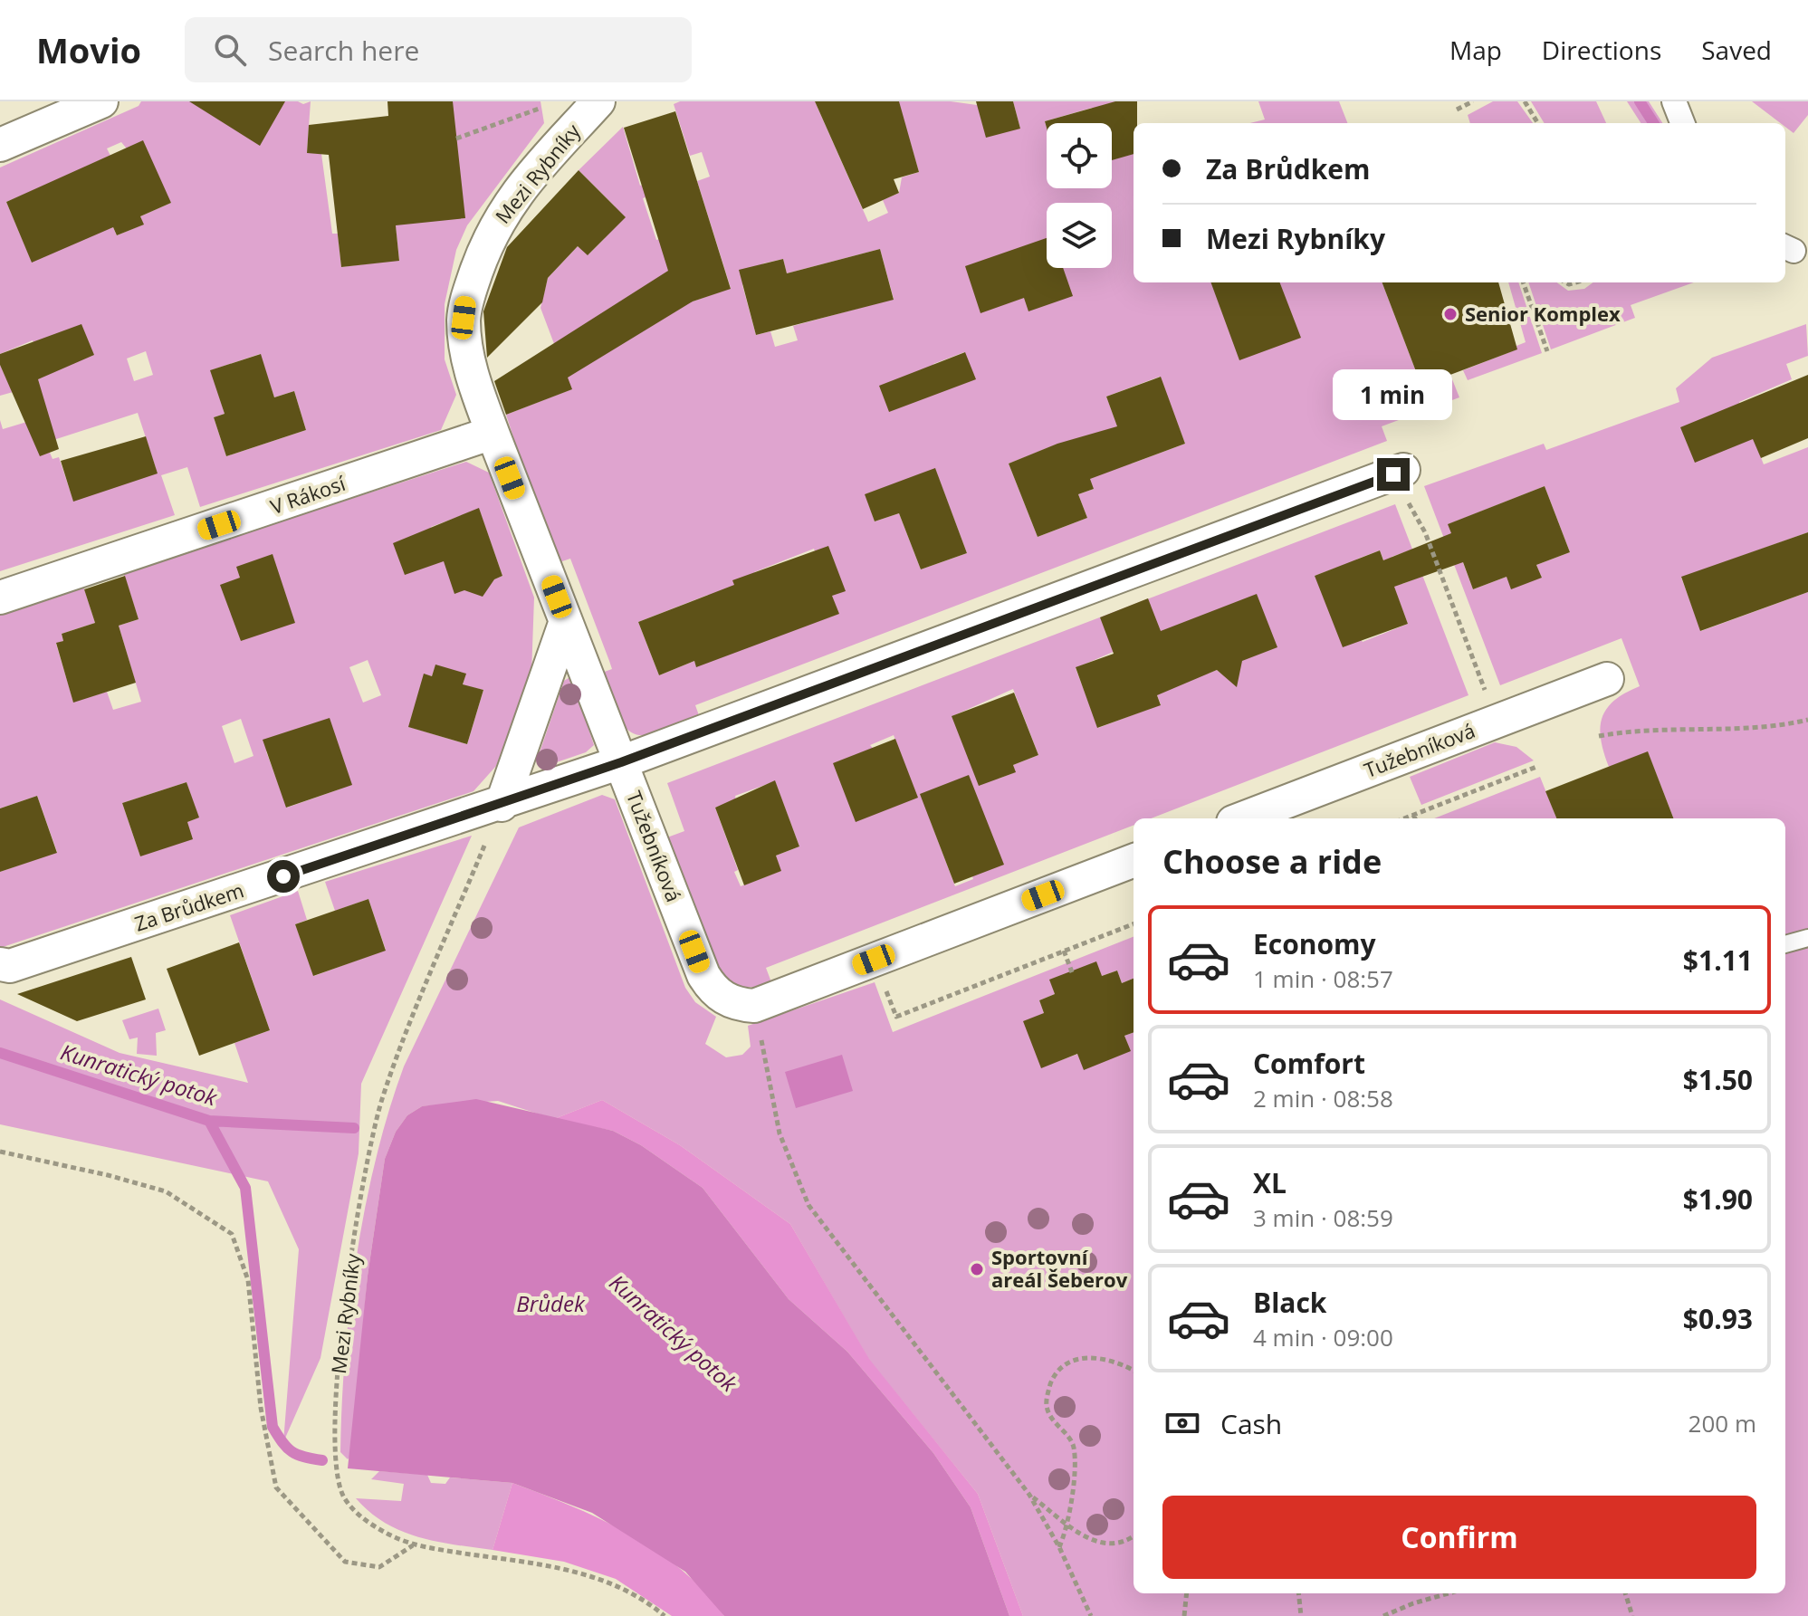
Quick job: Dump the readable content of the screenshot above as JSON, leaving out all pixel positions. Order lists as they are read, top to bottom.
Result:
{
  "streets": {
    "street": [
      "Mezi Rybníky",
      "V Rákosí",
      "Tužebníková",
      "Za Brůdkem"
    ]
  },
  "crossings": [
    ["Mezi Rybníky", "V Rákosí"],
    ["Mezi Rybníky", "Tužebníková"],
    ["Mezi Rybníky", "Za Brůdkem"]
  ],
  "water": ["Kunratický potok", "Brůdek"],
  "places": ["Senior Komplex", "Sportovní areál Šeberov"],
  "page": {
    "header": "Movio",
    "search": "Search here",
    "nav": ["Map", "Directions", "Saved"],
    "banner": ["Za Brůdkem", "Mezi Rybníky"],
    "bubble": "1 min",
    "heading": "Choose a ride",
    "list": [
      {
        "name": "Economy",
        "note": "1 min · 08:57",
        "value": "$1.11"
      },
      {
        "name": "Comfort",
        "note": "2 min · 08:58",
        "value": "$1.50"
      },
      {
        "name": "XL",
        "note": "3 min · 08:59",
        "value": "$1.90"
      },
      {
        "name": "Black",
        "note": "4 min · 09:00",
        "value": "$0.93"
      }
    ],
    "pay": ["Cash", "200 m"],
    "buttons": "Confirm"
  }
}
